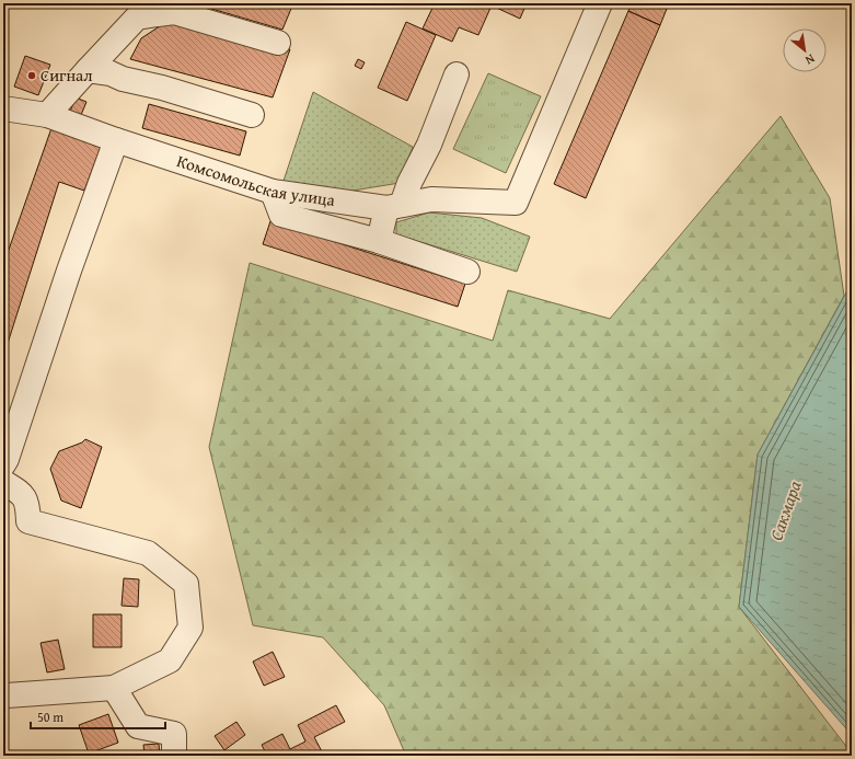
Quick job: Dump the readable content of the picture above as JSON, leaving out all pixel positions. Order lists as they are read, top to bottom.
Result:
{
  "streets": {
    "street": ["Комсомольская улица"]
  },
  "water": ["Сакмара"],
  "places": ["Сигнал"],
  "scale_bar": "50 m",
  "north": "bottom right"
}
